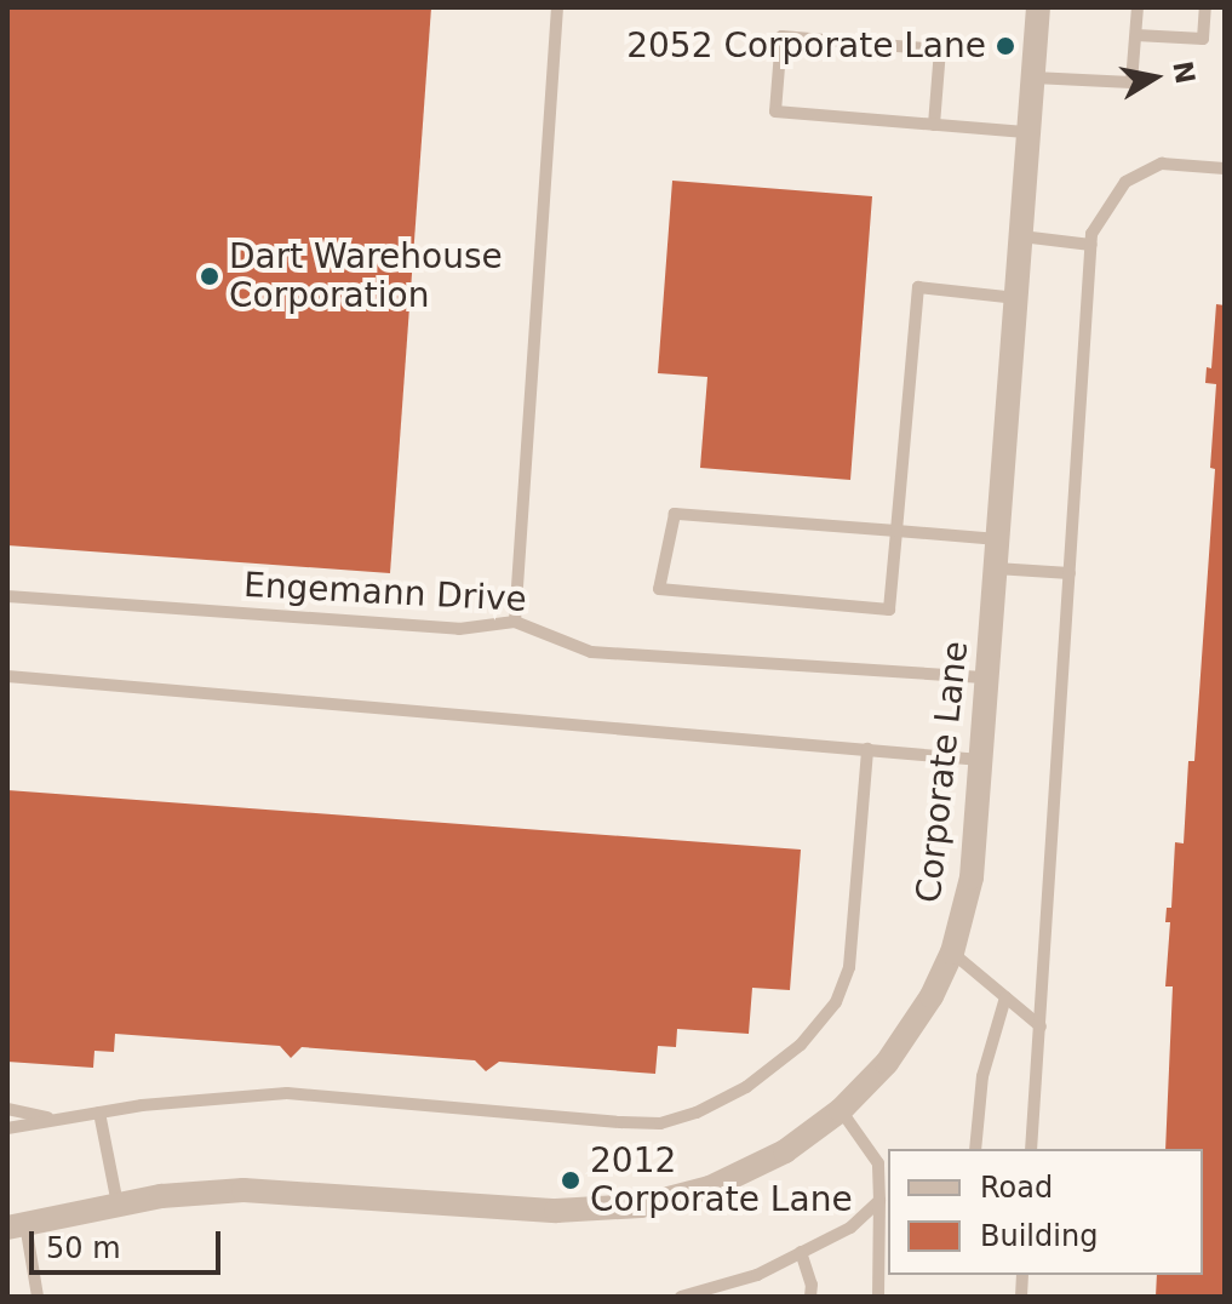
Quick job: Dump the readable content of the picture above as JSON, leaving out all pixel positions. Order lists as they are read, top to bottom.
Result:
{
  "streets": {
    "street": ["Corporate Lane"],
    "lane": ["Engemann Drive"]
  },
  "crossings": [
    ["Engemann Drive", "Corporate Lane"]
  ],
  "places": ["2052 Corporate Lane", "Dart Warehouse Corporation", "2012 Corporate Lane"],
  "legend": ["Road", "Building"],
  "scale_bar": "50 m",
  "north": "right"
}
